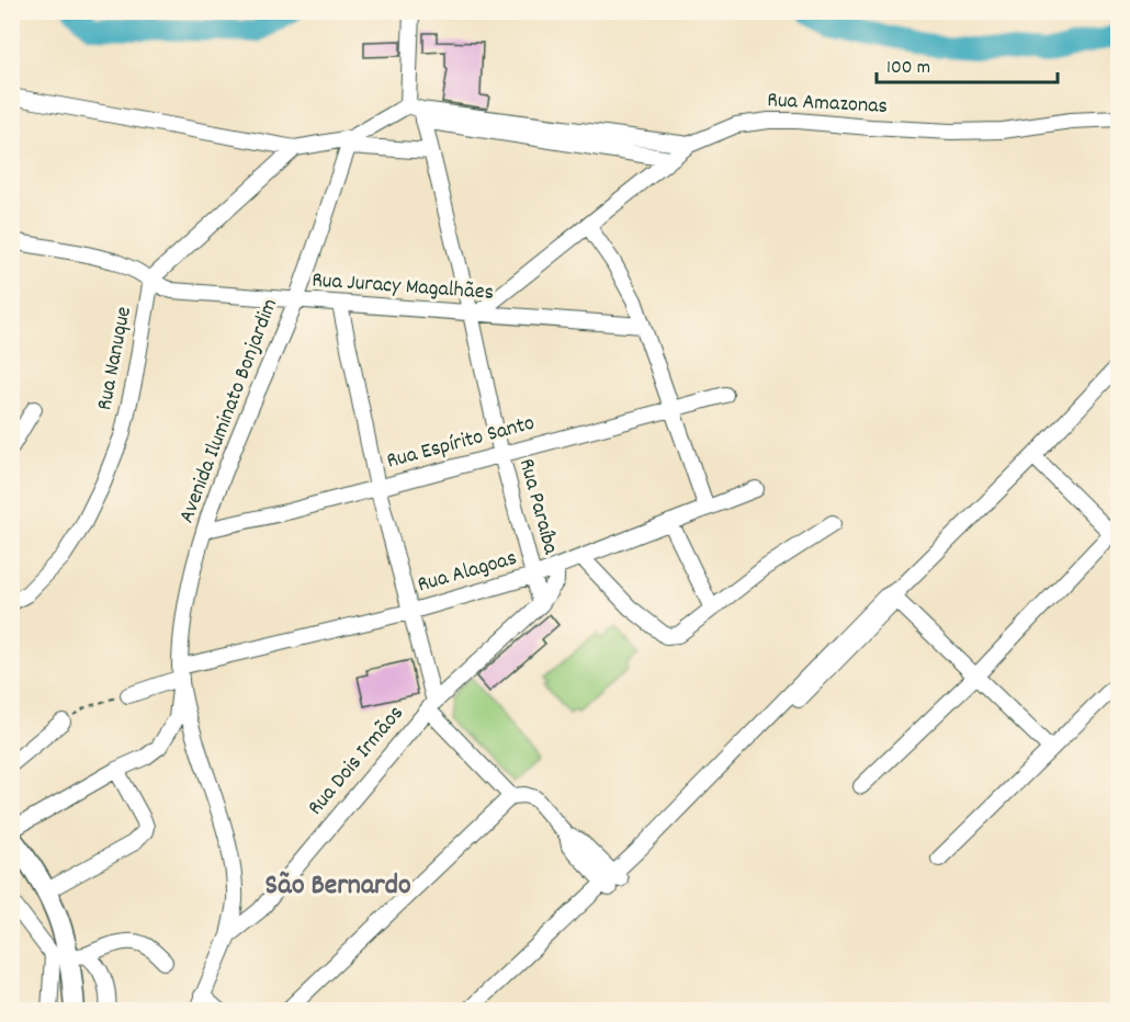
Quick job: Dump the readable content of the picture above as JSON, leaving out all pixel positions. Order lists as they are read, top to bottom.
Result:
{
  "streets": {
    "street": [
      "Rua Amazonas",
      "Rua Juracy Magalhães",
      "Rua Nanuque",
      "Avenida Iluminato Bonjardim",
      "Rua Espírito Santo",
      "Rua Paraíba",
      "Rua Alagoas",
      "Rua Dois Irmãos"
    ]
  },
  "crossings": [
    ["Rua Amazonas", "Rua Juracy Magalhães"],
    ["Rua Amazonas", "Rua Paraíba"],
    ["Rua Juracy Magalhães", "Rua Nanuque"],
    ["Rua Juracy Magalhães", "Avenida Iluminato Bonjardim"],
    ["Rua Juracy Magalhães", "Rua Paraíba"],
    ["Avenida Iluminato Bonjardim", "Rua Espírito Santo"],
    ["Avenida Iluminato Bonjardim", "Rua Alagoas"],
    ["Avenida Iluminato Bonjardim", "Rua Dois Irmãos"],
    ["Rua Espírito Santo", "Rua Paraíba"],
    ["Rua Paraíba", "Rua Alagoas"],
    ["Rua Paraíba", "Rua Dois Irmãos"],
    ["Rua Alagoas", "Rua Dois Irmãos"]
  ],
  "districts": ["São Bernardo"],
  "scale_bar": "100 m"
}
